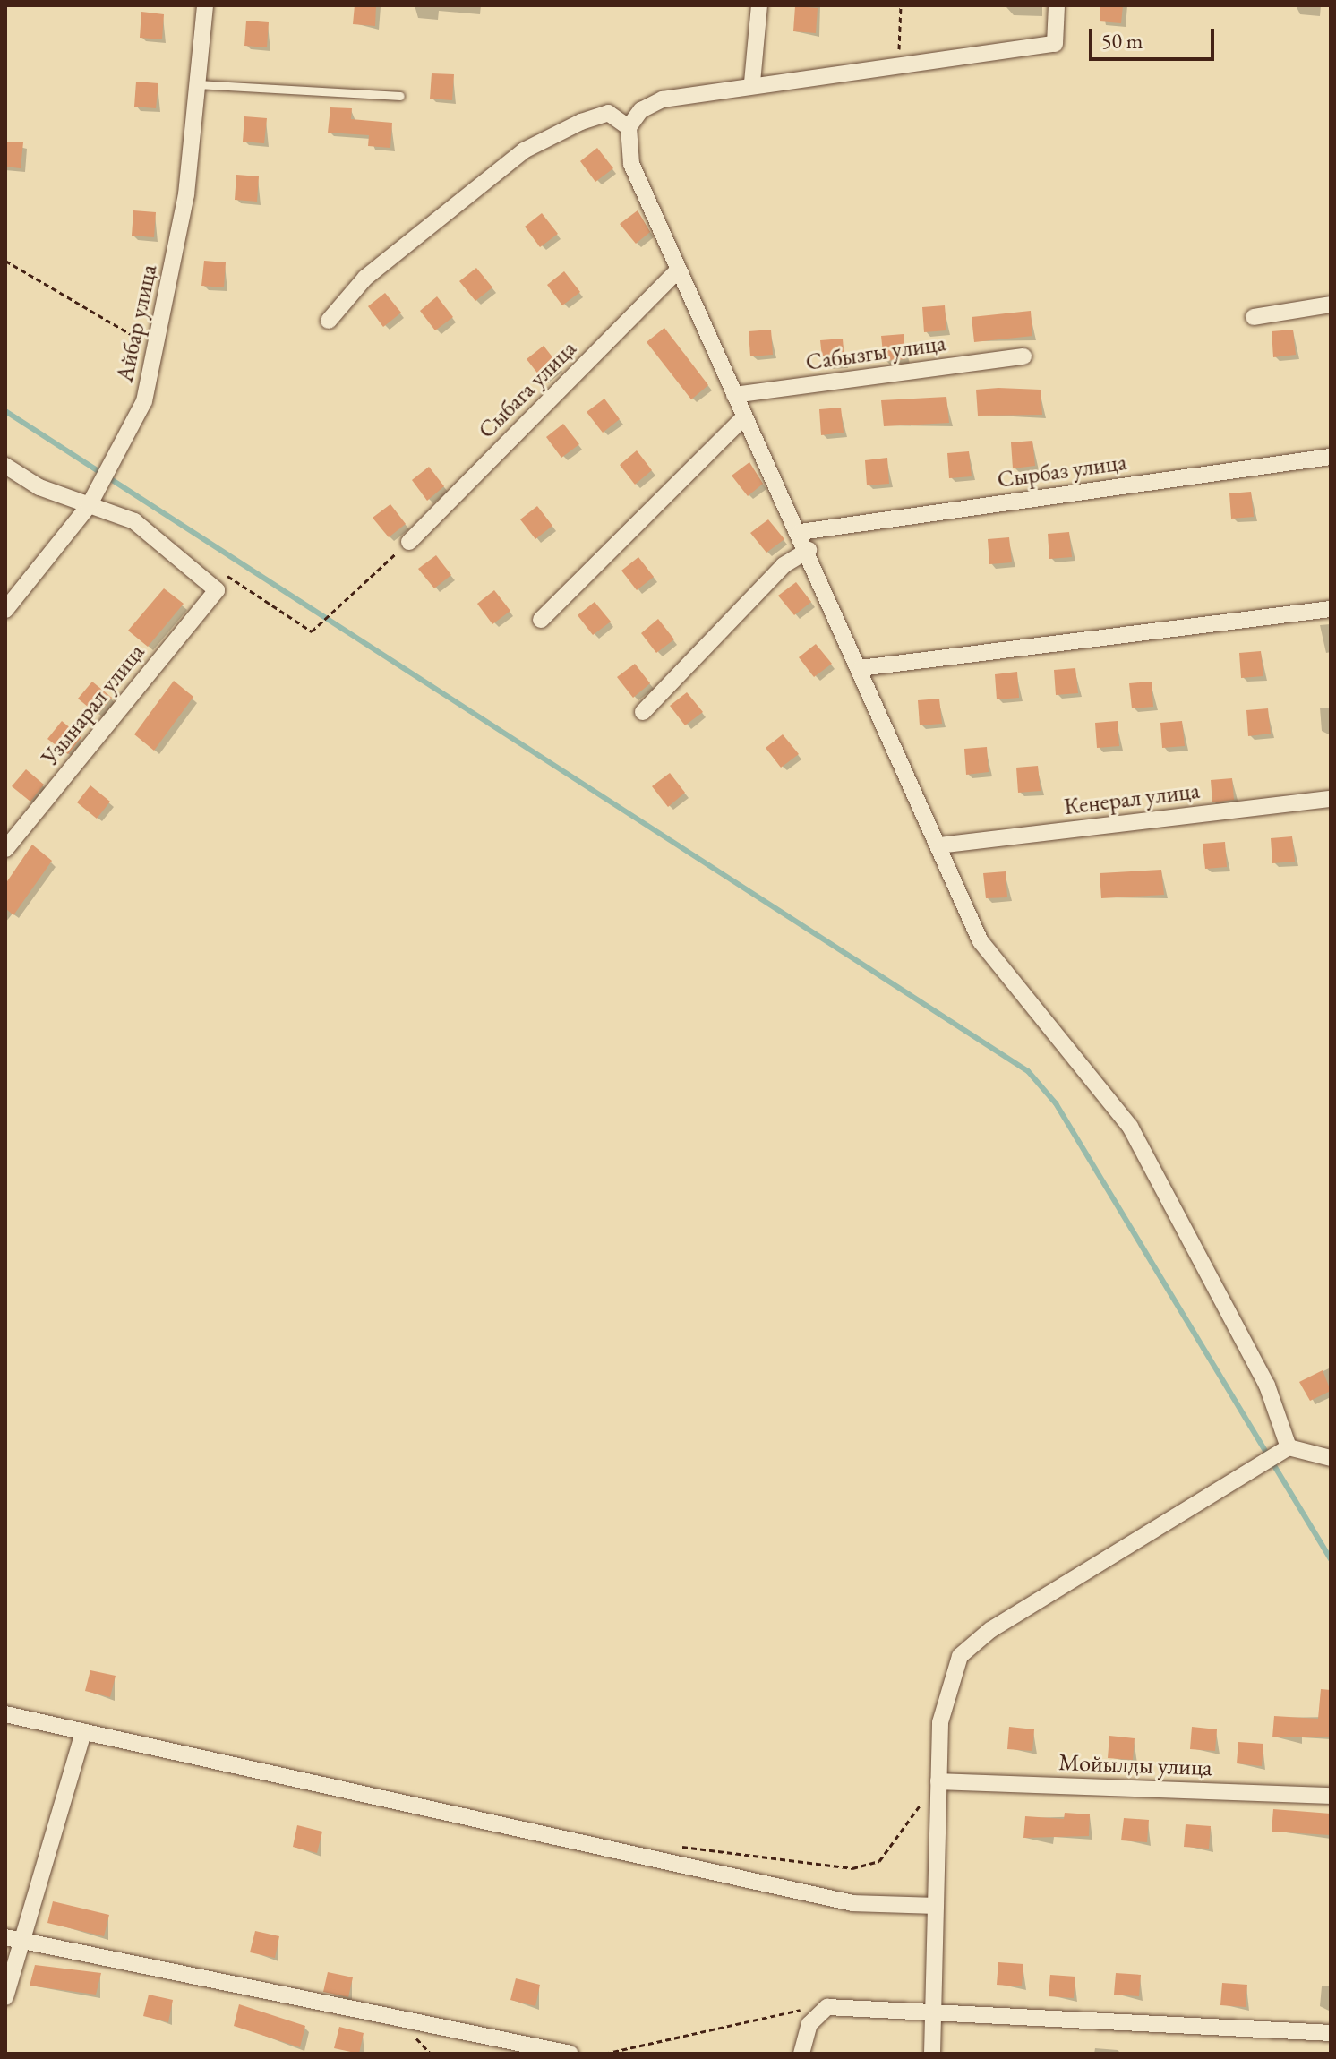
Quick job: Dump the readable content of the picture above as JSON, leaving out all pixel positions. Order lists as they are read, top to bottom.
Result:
{
  "streets": {
    "street": [
      "Айбар улица",
      "Сабызгы улица",
      "Сыбага улица",
      "Сырбаз улица",
      "Узынарал улица",
      "Кенерал улица",
      "Мойылды улица"
    ]
  },
  "scale_bar": "50 m"
}
